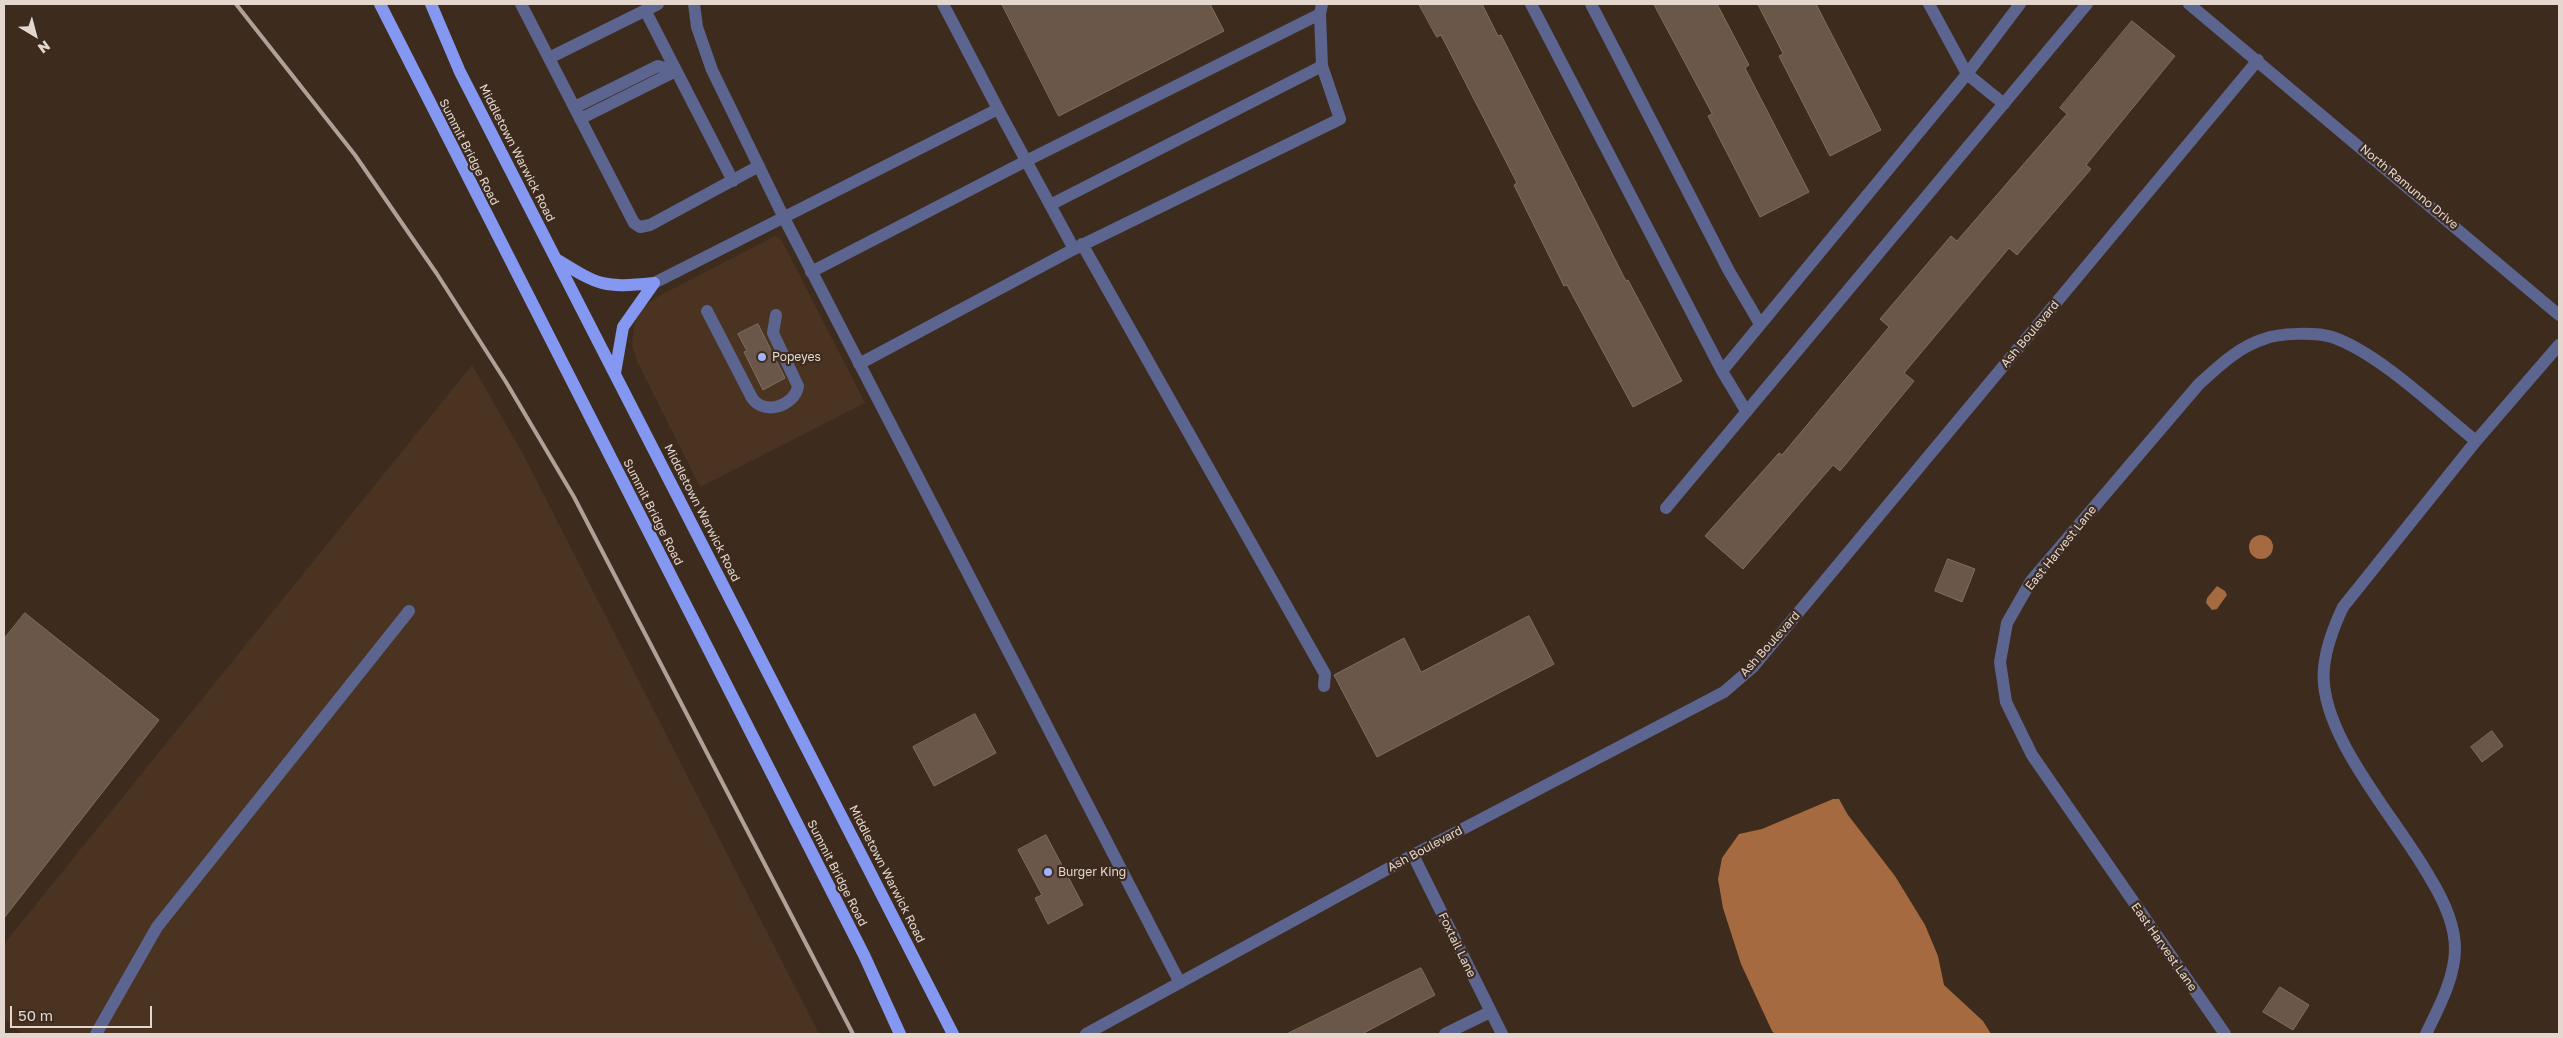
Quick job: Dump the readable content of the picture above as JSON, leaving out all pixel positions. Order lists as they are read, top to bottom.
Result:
{
  "streets": {
    "main road": ["Summit Bridge Road", "Middletown Warwick Road"],
    "street": [
      "North Ramunno Drive",
      "Ash Boulevard",
      "East Harvest Lane",
      "Foxtail Lane"
    ]
  },
  "crossings": [
    ["North Ramunno Drive", "Ash Boulevard"],
    ["Ash Boulevard", "Foxtail Lane"]
  ],
  "places": ["Popeyes", "Burger King"],
  "scale_bar": "50 m",
  "north": "bottom right"
}
